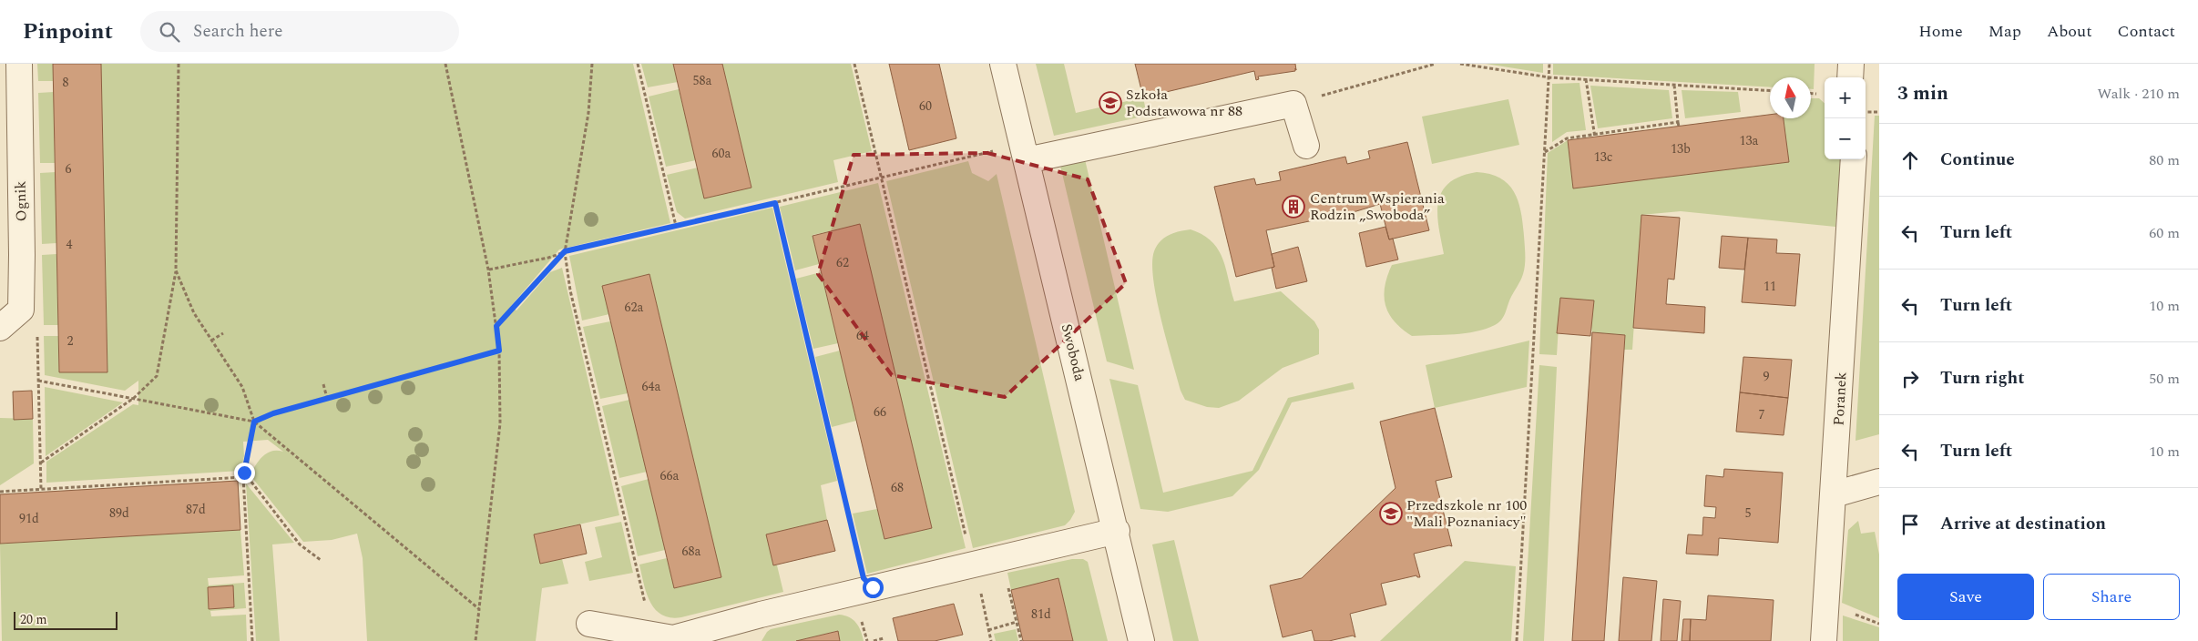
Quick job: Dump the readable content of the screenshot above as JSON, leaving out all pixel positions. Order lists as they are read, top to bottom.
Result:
{
  "streets": {
    "street": ["Ognik", "Swoboda", "Poranek"]
  },
  "places": {
    "school or university": ["Szkoła Podstawowa nr 88", "Przedszkole nr 100 \"Mali Poznaniacy\""],
    "building": ["Centrum Wspierania Rodzin „Swoboda”"]
  },
  "house_numbers": [
    "58a",
    "8",
    "60",
    "13a",
    "13b",
    "60a",
    "13c",
    "6",
    "4",
    "62",
    "11",
    "62a",
    "64",
    "2",
    "9",
    "64a",
    "66",
    "7",
    "66a",
    "68",
    "87d",
    "89d",
    "5",
    "91d",
    "68a",
    "81d"
  ],
  "scale_bar": "20 m",
  "north": "top",
  "page": {
    "header": "Pinpoint",
    "search": "Search here",
    "nav": [
      "Home",
      "Map",
      "About",
      "Contact"
    ],
    "heading": ["3 min", "Walk · 210 m"],
    "map_buttons": ["+", "−"],
    "list": [
      ["Continue", "80 m"],
      ["Turn left", "60 m"],
      ["Turn left", "10 m"],
      ["Turn right", "50 m"],
      ["Turn left", "10 m"],
      "Arrive at destination"
    ],
    "buttons": ["Save", "Share"],
    "scale": "20 m"
  }
}
